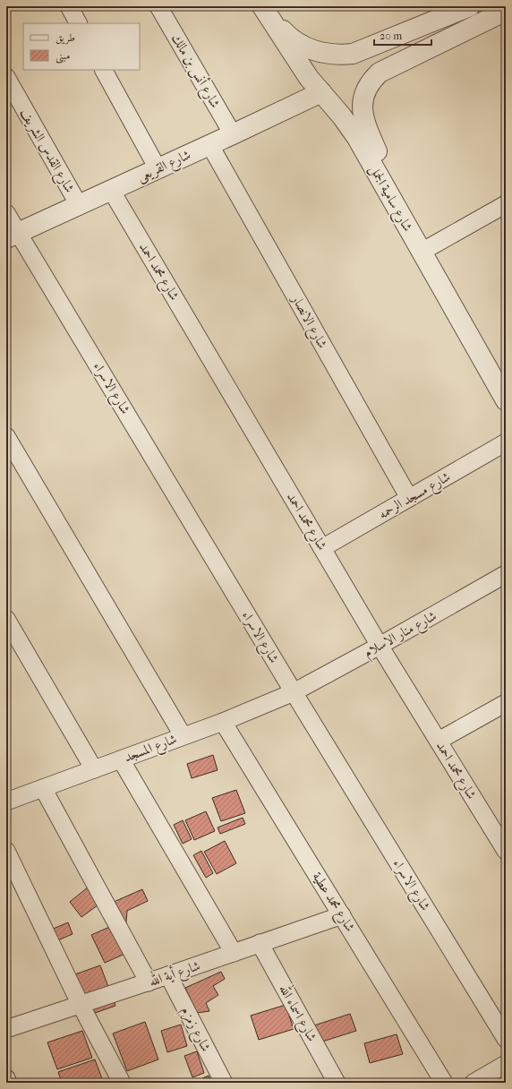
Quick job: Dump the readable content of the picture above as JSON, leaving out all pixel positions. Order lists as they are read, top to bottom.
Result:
{
  "streets": {
    "street": [
      "شارع أنس بن مالك",
      "شارع القدس الشريف",
      "شارع القريعى",
      "شارع سامية الجمل",
      "شارع محمد احمد",
      "شارع الانصار",
      "شارع الاسراء",
      "شارع مسجد الرحمه",
      "شارع منار الاسلام",
      "شارع المسجد",
      "شارع محمد عطية",
      "شارع أية الله",
      "شارع اسماء الله",
      "شارع زمزم"
    ]
  },
  "crossings": [
    ["شارع أنس بن مالك", "شارع القريعى"],
    ["شارع القدس الشريف", "شارع القريعى"],
    ["شارع القريعى", "شارع سامية الجمل"],
    ["شارع القريعى", "شارع محمد احمد"],
    ["شارع القريعى", "شارع الانصار"],
    ["شارع القريعى", "شارع الاسراء"],
    ["شارع محمد احمد", "شارع مسجد الرحمه"],
    ["شارع محمد احمد", "شارع منار الاسلام"],
    ["شارع الانصار", "شارع مسجد الرحمه"],
    ["شارع الاسراء", "شارع منار الاسلام"],
    ["شارع الاسراء", "شارع المسجد"],
    ["شارع منار الاسلام", "شارع المسجد"],
    ["شارع المسجد", "شارع محمد عطية"],
    ["شارع محمد عطية", "شارع أية الله"],
    ["شارع أية الله", "شارع اسماء الله"],
    ["شارع أية الله", "شارع زمزم"]
  ],
  "legend": ["طريق", "مبنى"],
  "scale_bar": "20 m"
}
